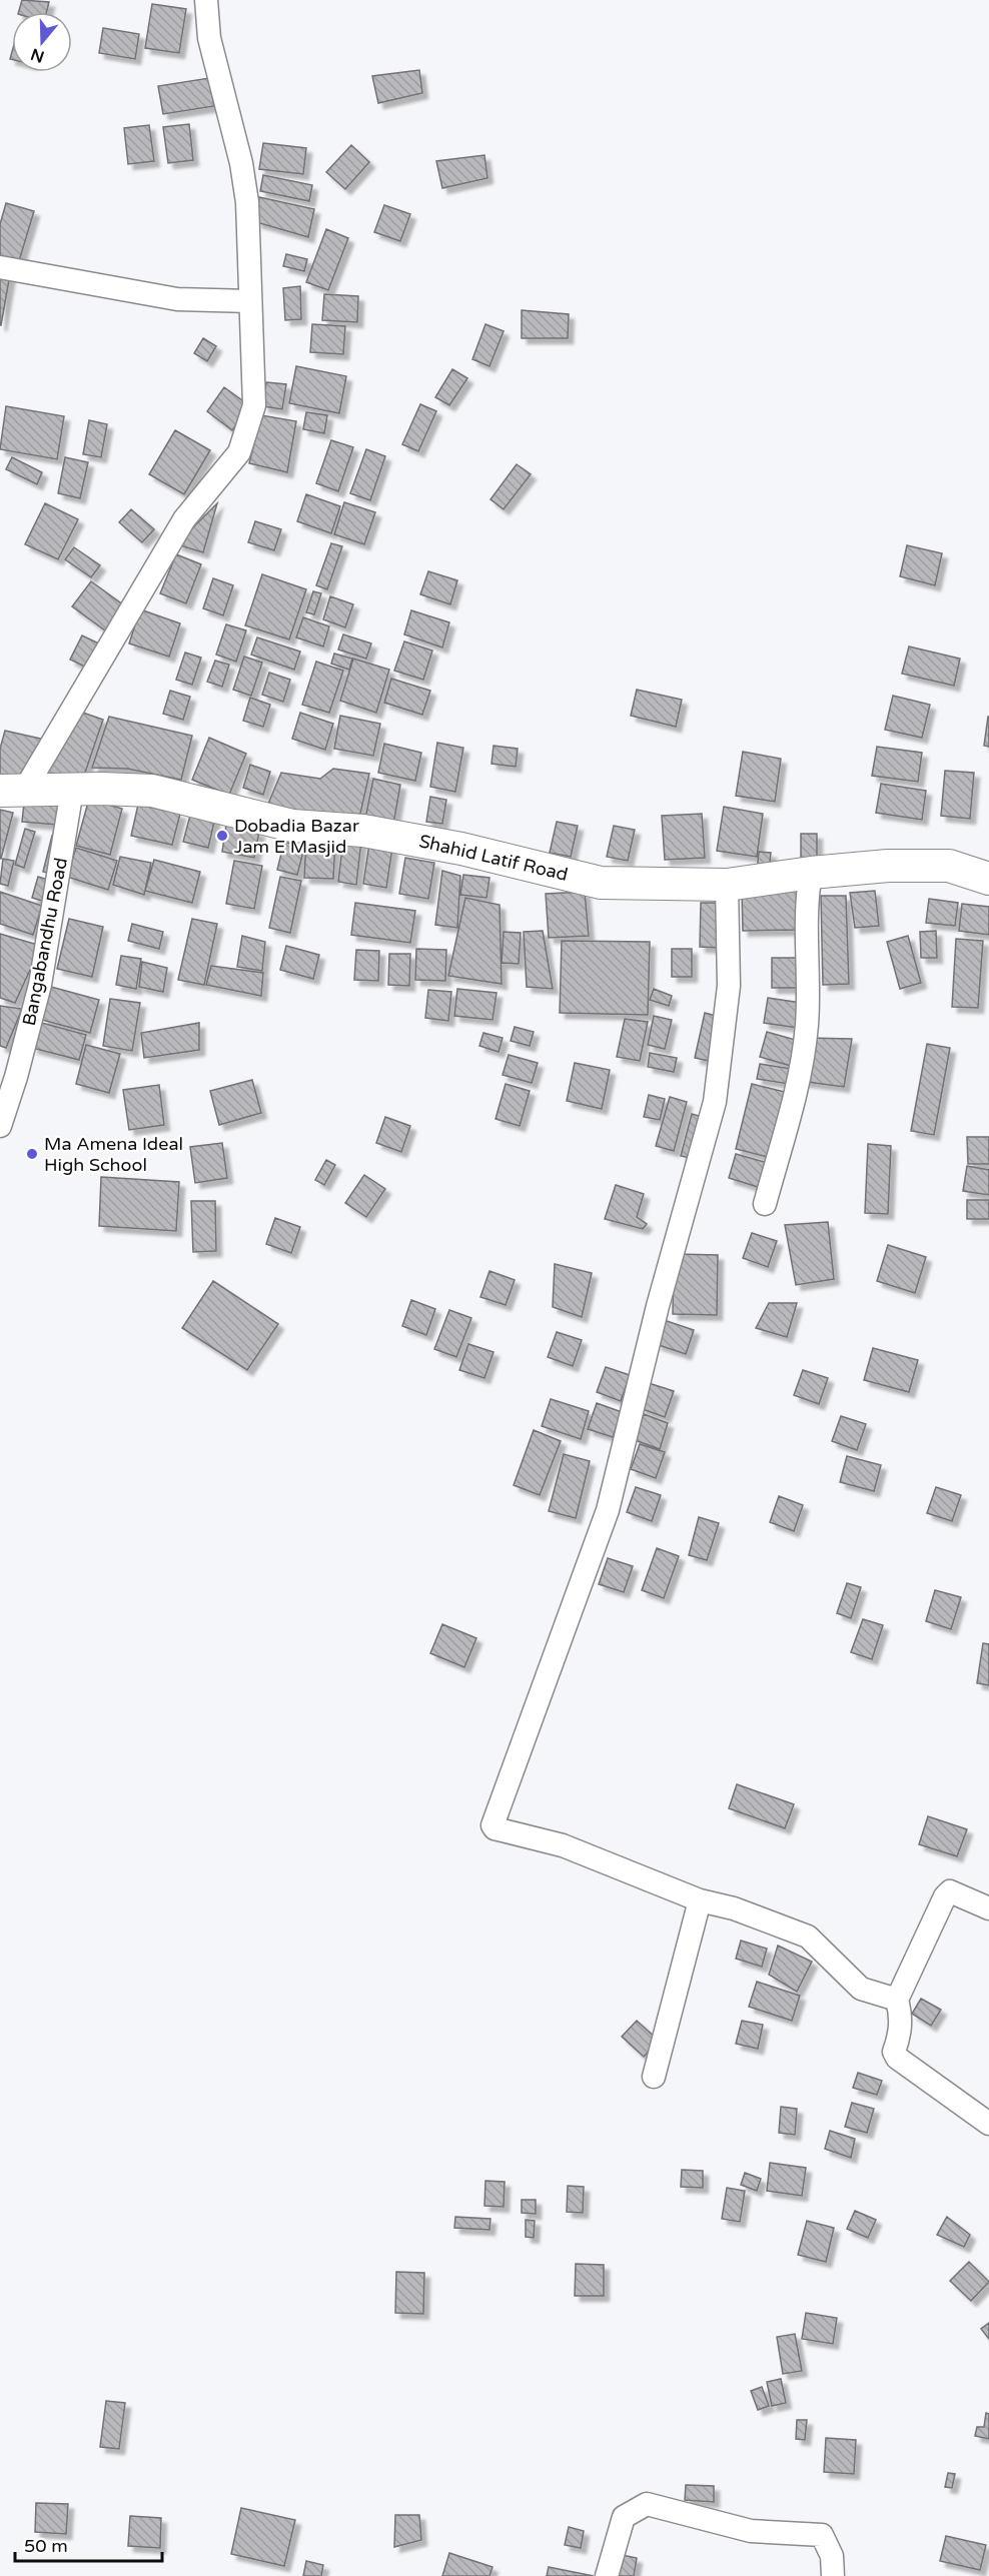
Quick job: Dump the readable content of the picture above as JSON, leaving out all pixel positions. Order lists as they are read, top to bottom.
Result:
{
  "streets": {
    "street": ["Shahid Latif Road", "Bangabandhu Road"]
  },
  "crossings": [
    ["Shahid Latif Road", "Bangabandhu Road"]
  ],
  "places": ["Dobadia Bazar Jam E Masjid", "Ma Amena Ideal High School"],
  "scale_bar": "50 m",
  "north": "bottom"
}
